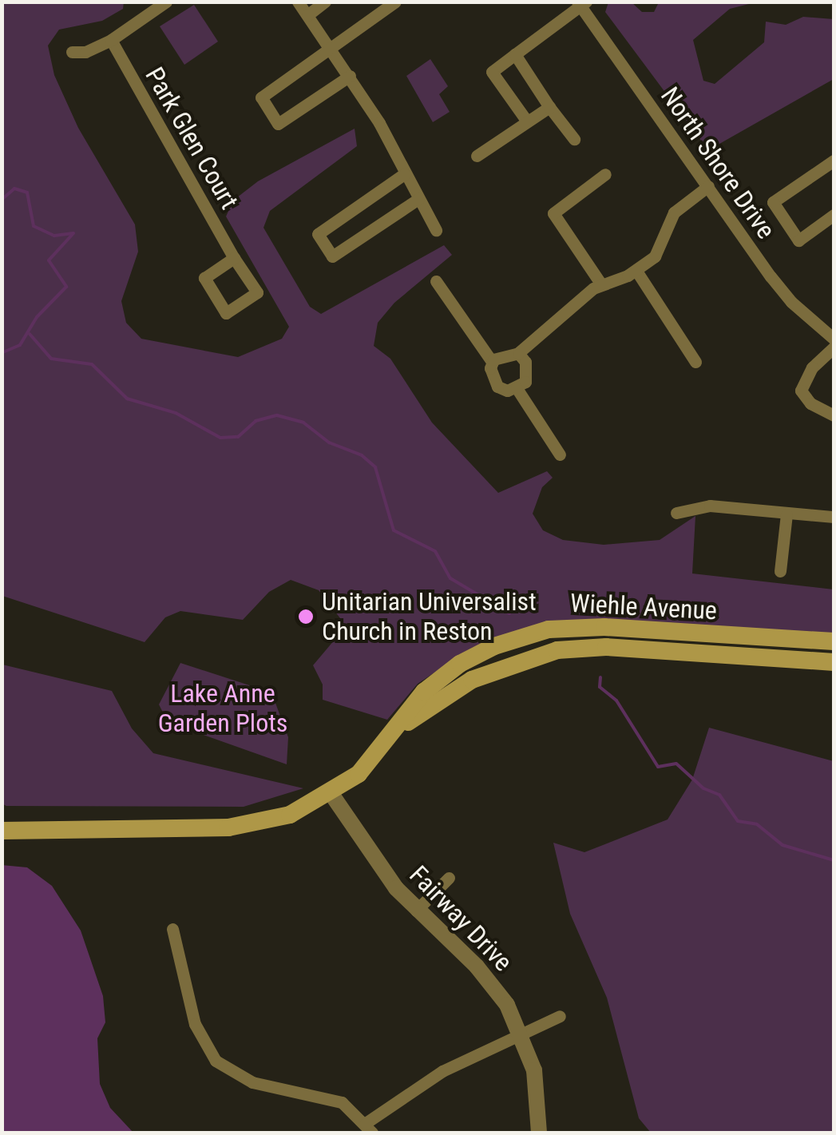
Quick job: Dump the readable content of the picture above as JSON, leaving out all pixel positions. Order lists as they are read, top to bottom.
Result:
{
  "streets": {
    "main road": ["Wiehle Avenue"],
    "street": ["Park Glen Court", "North Shore Drive", "Fairway Drive"]
  },
  "crossings": [
    ["Wiehle Avenue", "Fairway Drive"]
  ],
  "parks": ["Lake Anne Garden Plots"],
  "places": ["Unitarian Universalist Church in Reston"]
}
